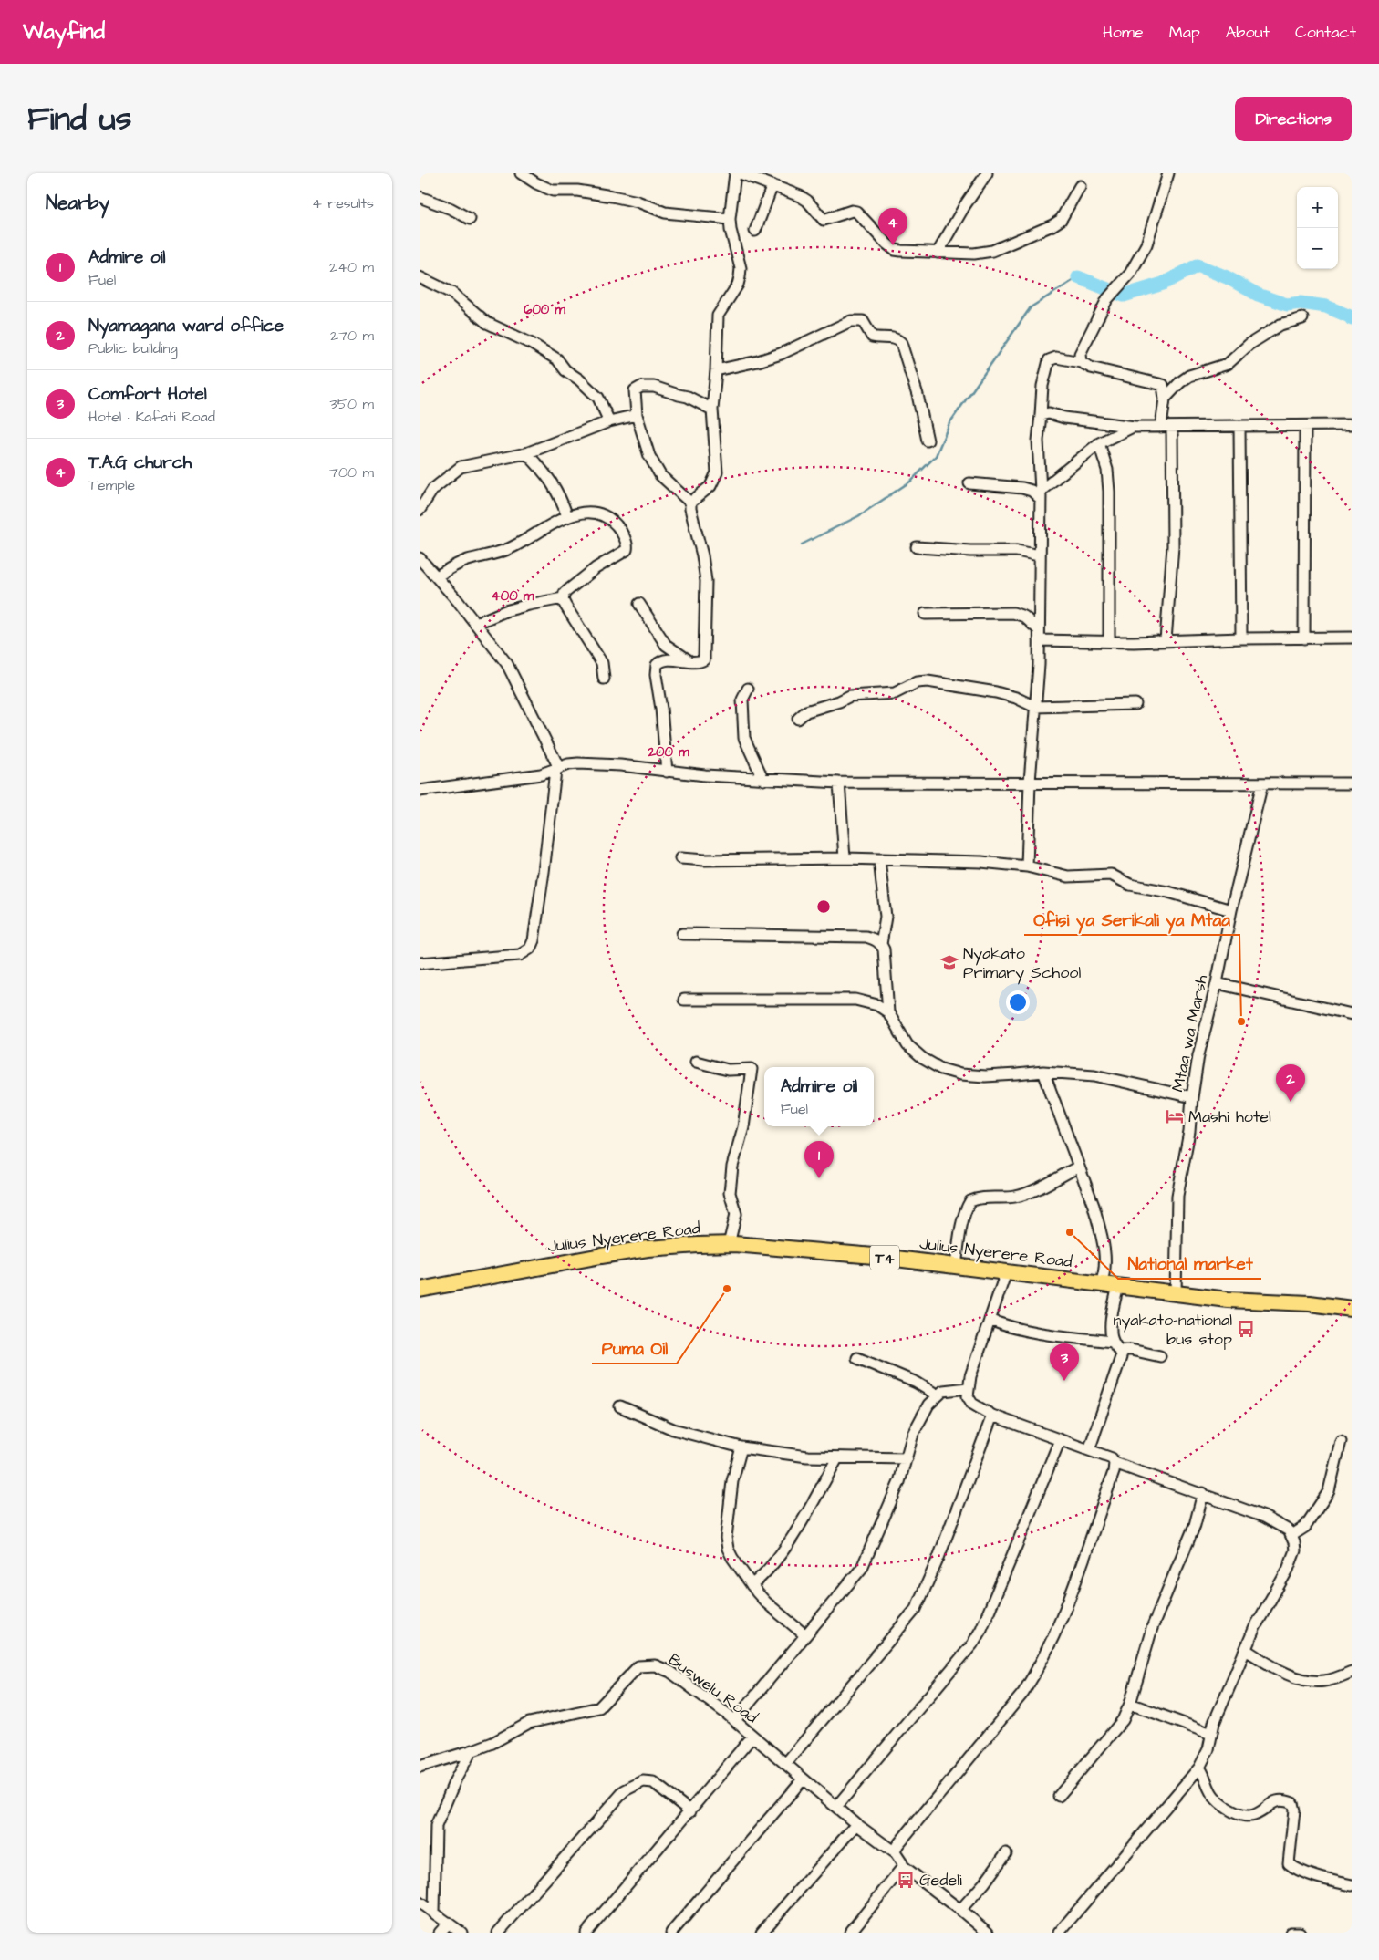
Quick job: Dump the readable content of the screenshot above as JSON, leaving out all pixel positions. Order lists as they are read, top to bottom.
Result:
{
  "streets": {
    "highway": ["Julius Nyerere Road", "T4"],
    "street": ["Mtaa wa Marsh", "Buswelu Road"]
  },
  "crossings": [
    ["Mtaa wa Marsh", "Julius Nyerere Road"]
  ],
  "places": {
    "school or university": ["Nyakato Primary School"],
    "other": ["Ofisi ya Serikali ya Mtaa", "National market", "Puma Oil"],
    "hotel": ["Mashi hotel"],
    "bus stop": ["nyakato-national bus stop", "Gedeli"]
  },
  "page": {
    "header": "Wayfind",
    "nav": [
      "Home",
      "Map",
      "About",
      "Contact"
    ],
    "title": "Find us",
    "buttons": "Directions",
    "heading": ["Nearby", "4 results"],
    "map_buttons": ["+", "−"],
    "pins": [
      "4",
      "2",
      "1",
      "3"
    ],
    "list": [
      {
        "mark": "1",
        "name": "Admire oil",
        "note": "Fuel",
        "value": "240 m"
      },
      {
        "mark": "2",
        "name": "Nyamagana ward office",
        "note": "Public building",
        "value": "270 m"
      },
      {
        "mark": "3",
        "name": "Comfort Hotel",
        "note": "Hotel · Kafati Road",
        "value": "350 m"
      },
      {
        "mark": "4",
        "name": "T.A.G church",
        "note": "Temple",
        "value": "700 m"
      }
    ],
    "popup": ["Admire oil", "Fuel"]
  },
  "rings": ["600 m", "400 m", "200 m"]
}
